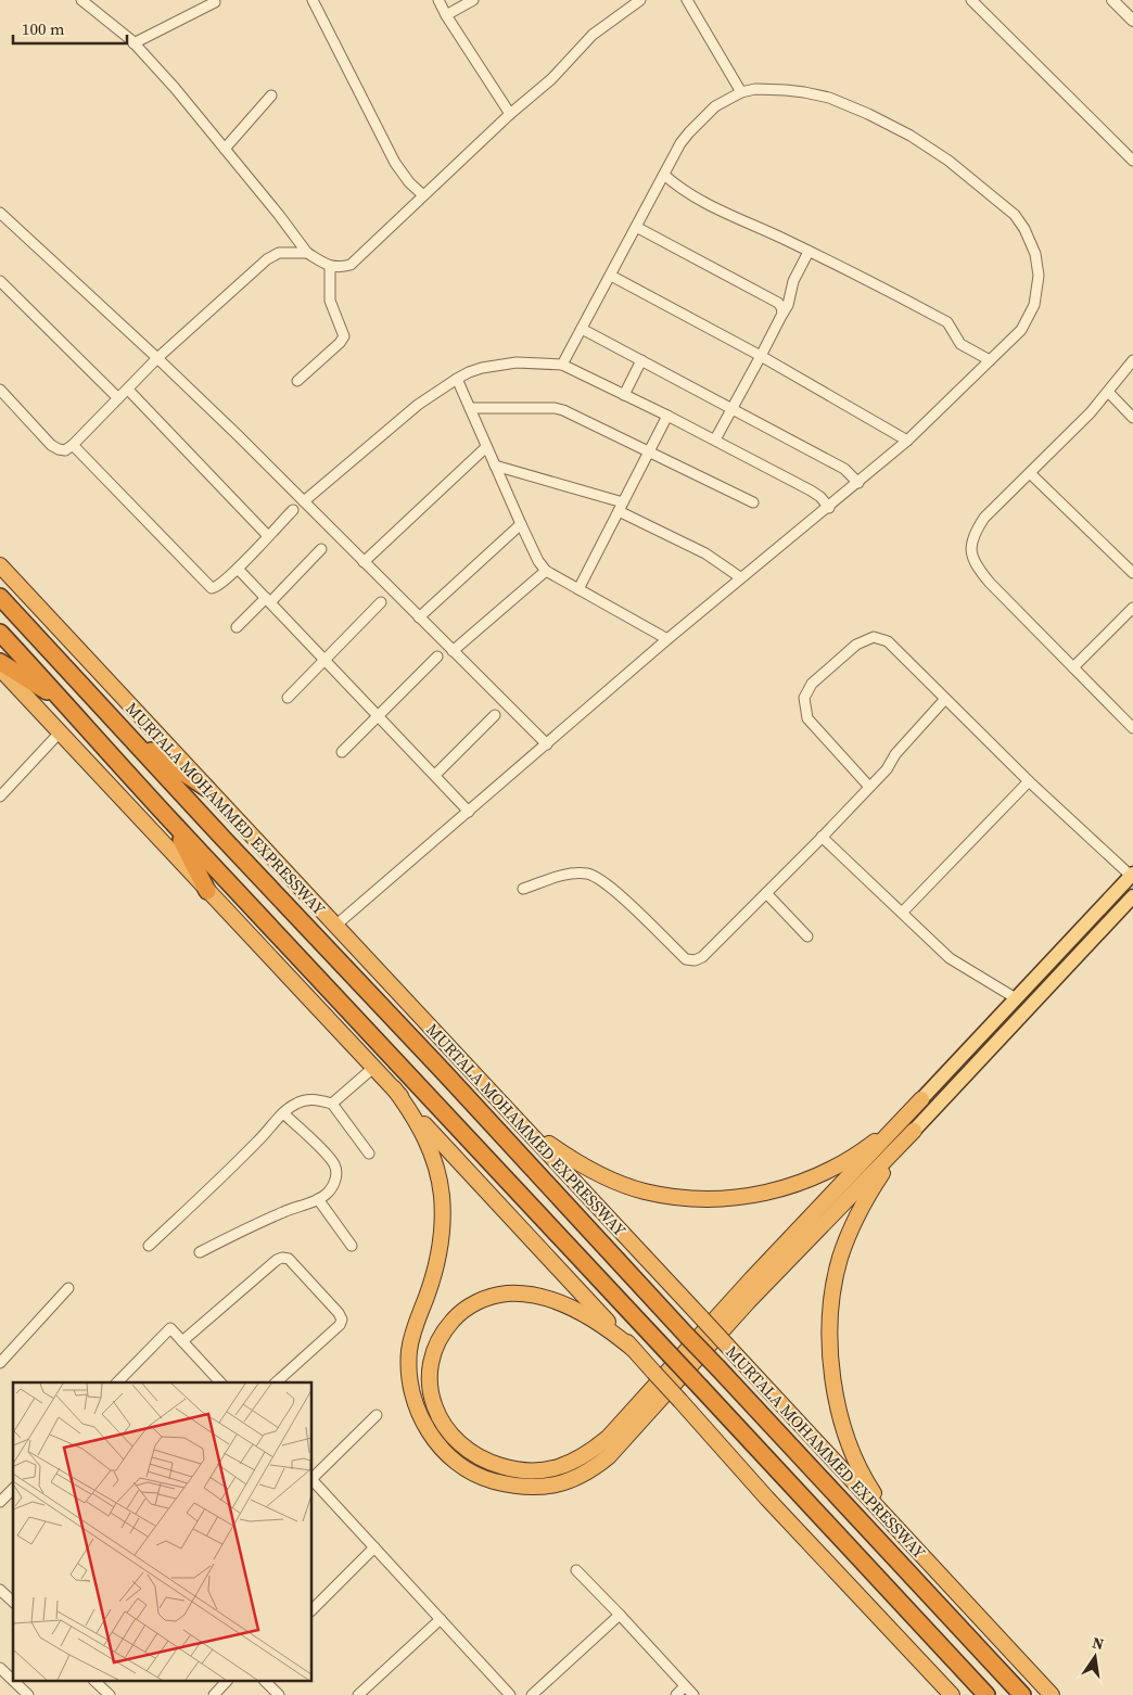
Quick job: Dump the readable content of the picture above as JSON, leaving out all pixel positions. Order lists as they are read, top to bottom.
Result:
{
  "streets": {
    "highway": ["MURTALA MOHAMMED EXPRESSWAY"]
  },
  "scale_bar": "100 m",
  "north": "top"
}
